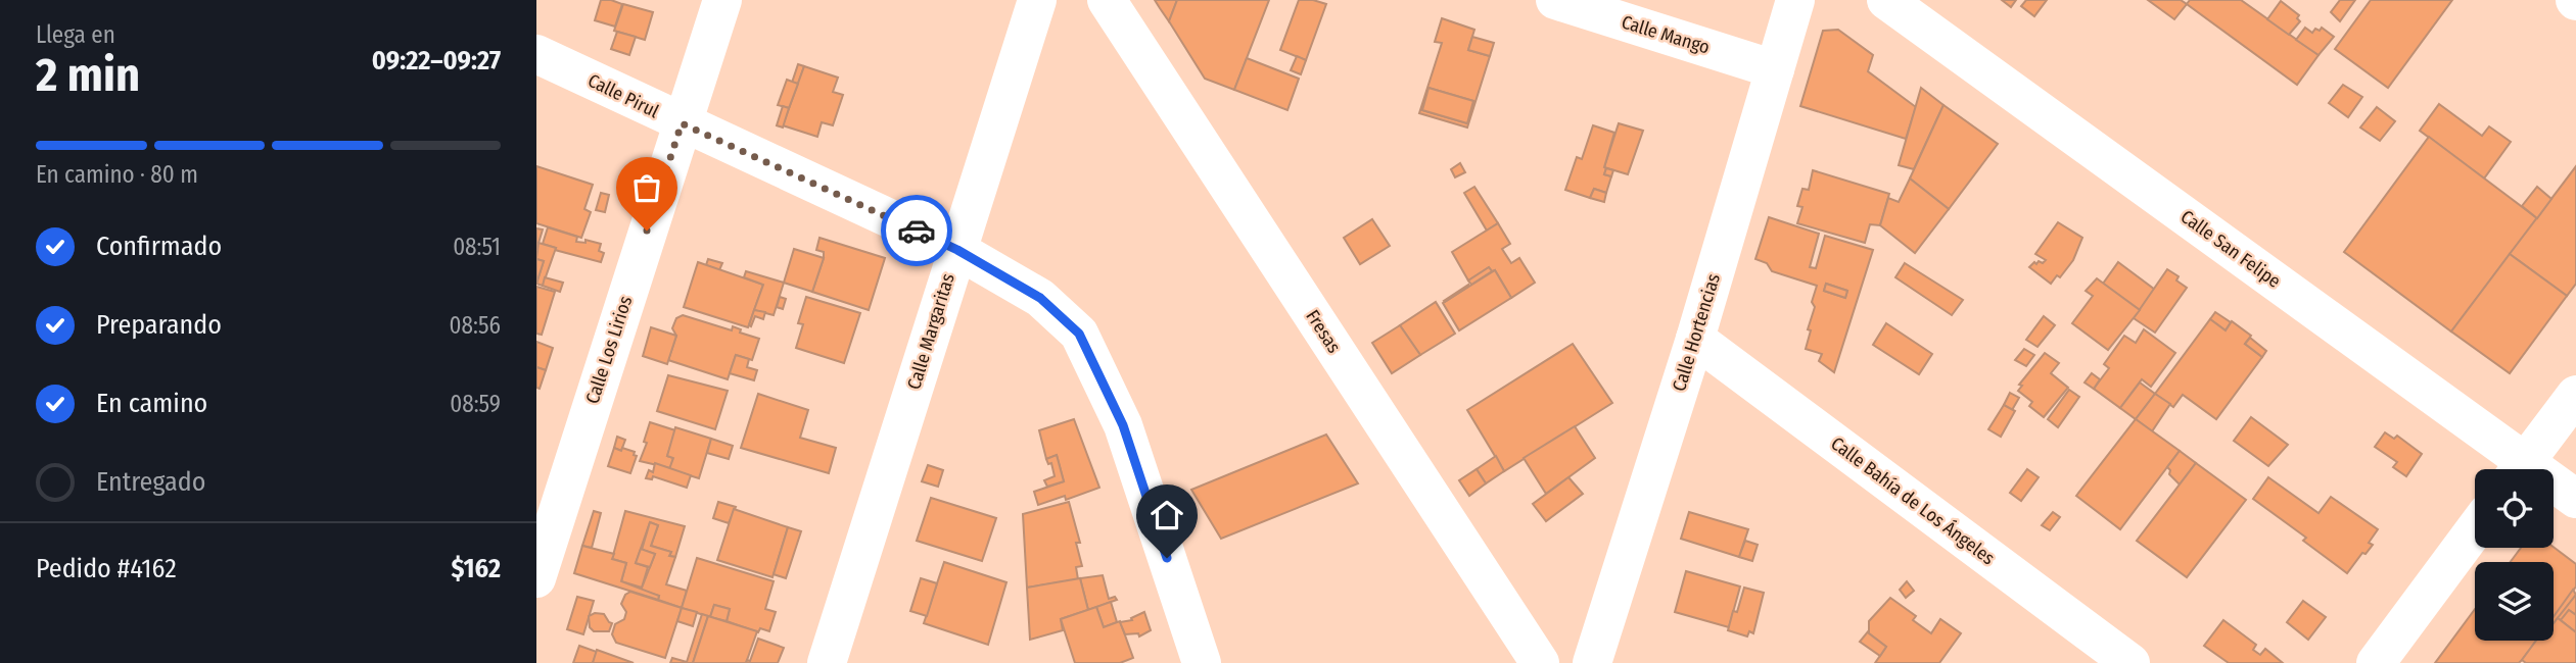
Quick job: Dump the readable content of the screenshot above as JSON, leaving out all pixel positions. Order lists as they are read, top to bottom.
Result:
{
  "streets": {
    "street": [
      "Calle Mango",
      "Calle Pirul",
      "Calle San Felipe",
      "Calle Margaritas",
      "Fresas",
      "Calle Hortencias",
      "Calle Los Lirios",
      "Calle Bahía de Los Ángeles"
    ]
  },
  "crossings": [
    ["Calle Mango", "Calle Hortencias"],
    ["Calle Pirul", "Calle Margaritas"],
    ["Calle Pirul", "Calle Los Lirios"],
    ["Calle Hortencias", "Calle Bahía de Los Ángeles"]
  ],
  "page": {
    "heading": ["2 min", "Llega en", "09:22–09:27"],
    "panel": ["Pedido #4162", "$162"],
    "bar": "En camino · 80 m",
    "list": [
      ["Confirmado", "08:51"],
      ["Preparando", "08:56"],
      ["En camino", "08:59"],
      "Entregado"
    ]
  }
}
